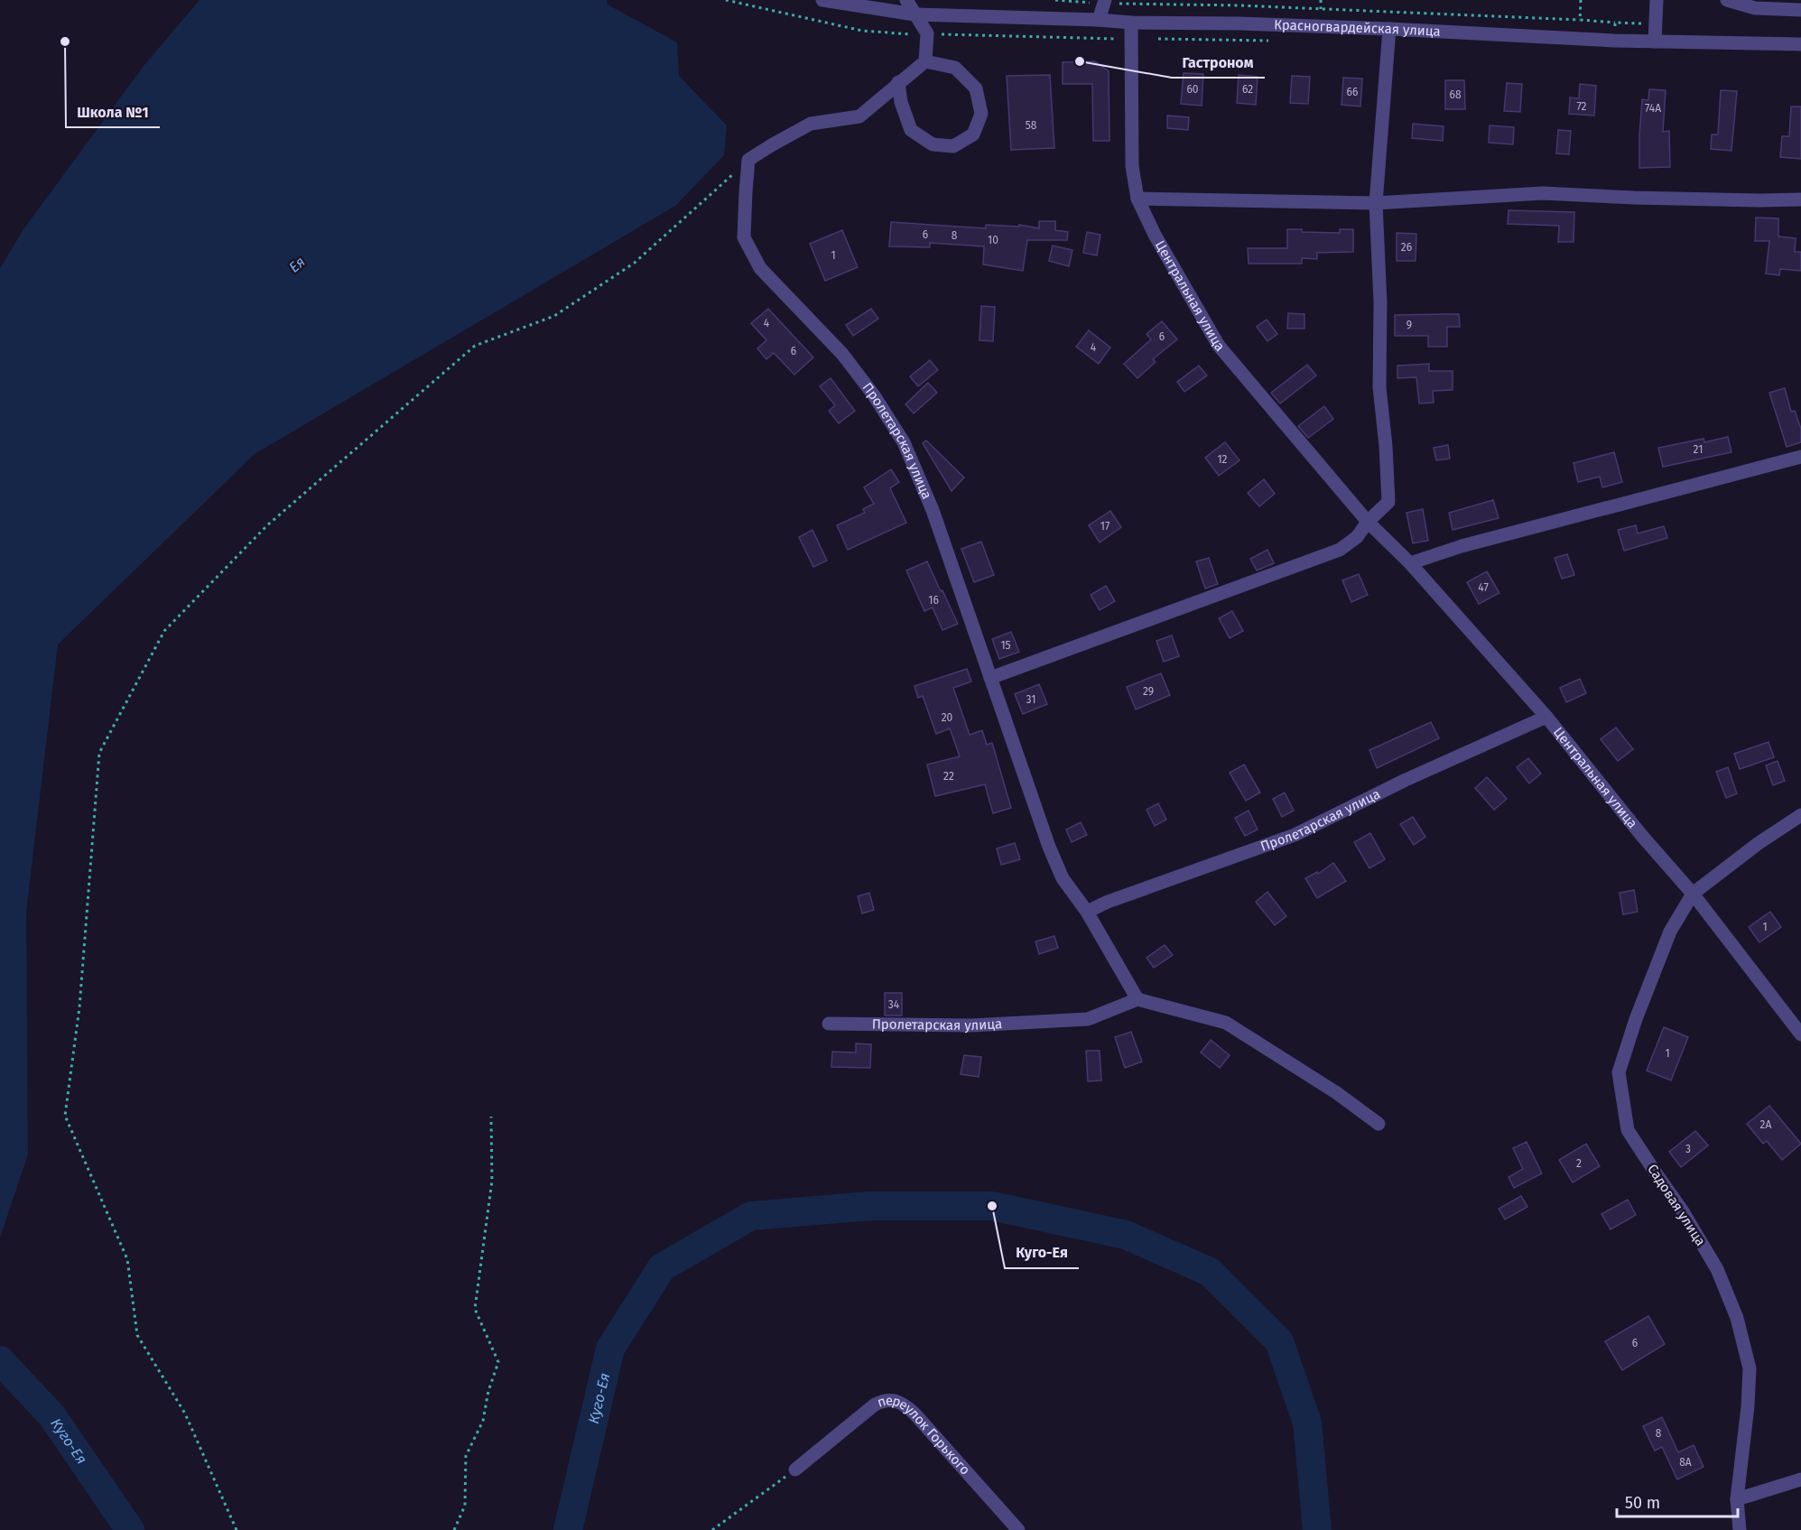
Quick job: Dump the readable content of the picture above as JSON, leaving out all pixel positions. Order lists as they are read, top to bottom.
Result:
{
  "streets": {
    "street": [
      "Красногвардейская улица",
      "Центральная улица",
      "Пролетарская улица",
      "Садовая улица",
      "переулок Горького"
    ]
  },
  "crossings": [
    ["Красногвардейская улица", "Центральная улица"],
    ["Центральная улица", "Пролетарская улица"],
    ["Центральная улица", "Садовая улица"]
  ],
  "water": ["Ея", "Куго-Ея"],
  "places": ["Школа №1", "Гастроном", "Куго-Ея"],
  "house_numbers": [
    "60",
    "62",
    "66",
    "68",
    "72",
    "74А",
    "58",
    "6",
    "8",
    "10",
    "26",
    "1",
    "4",
    "9",
    "6",
    "4",
    "6",
    "21",
    "12",
    "17",
    "47",
    "16",
    "15",
    "29",
    "31",
    "20",
    "22",
    "1",
    "34",
    "1",
    "2А",
    "3",
    "2",
    "6",
    "8",
    "8А"
  ],
  "scale_bar": "50 m"
}
